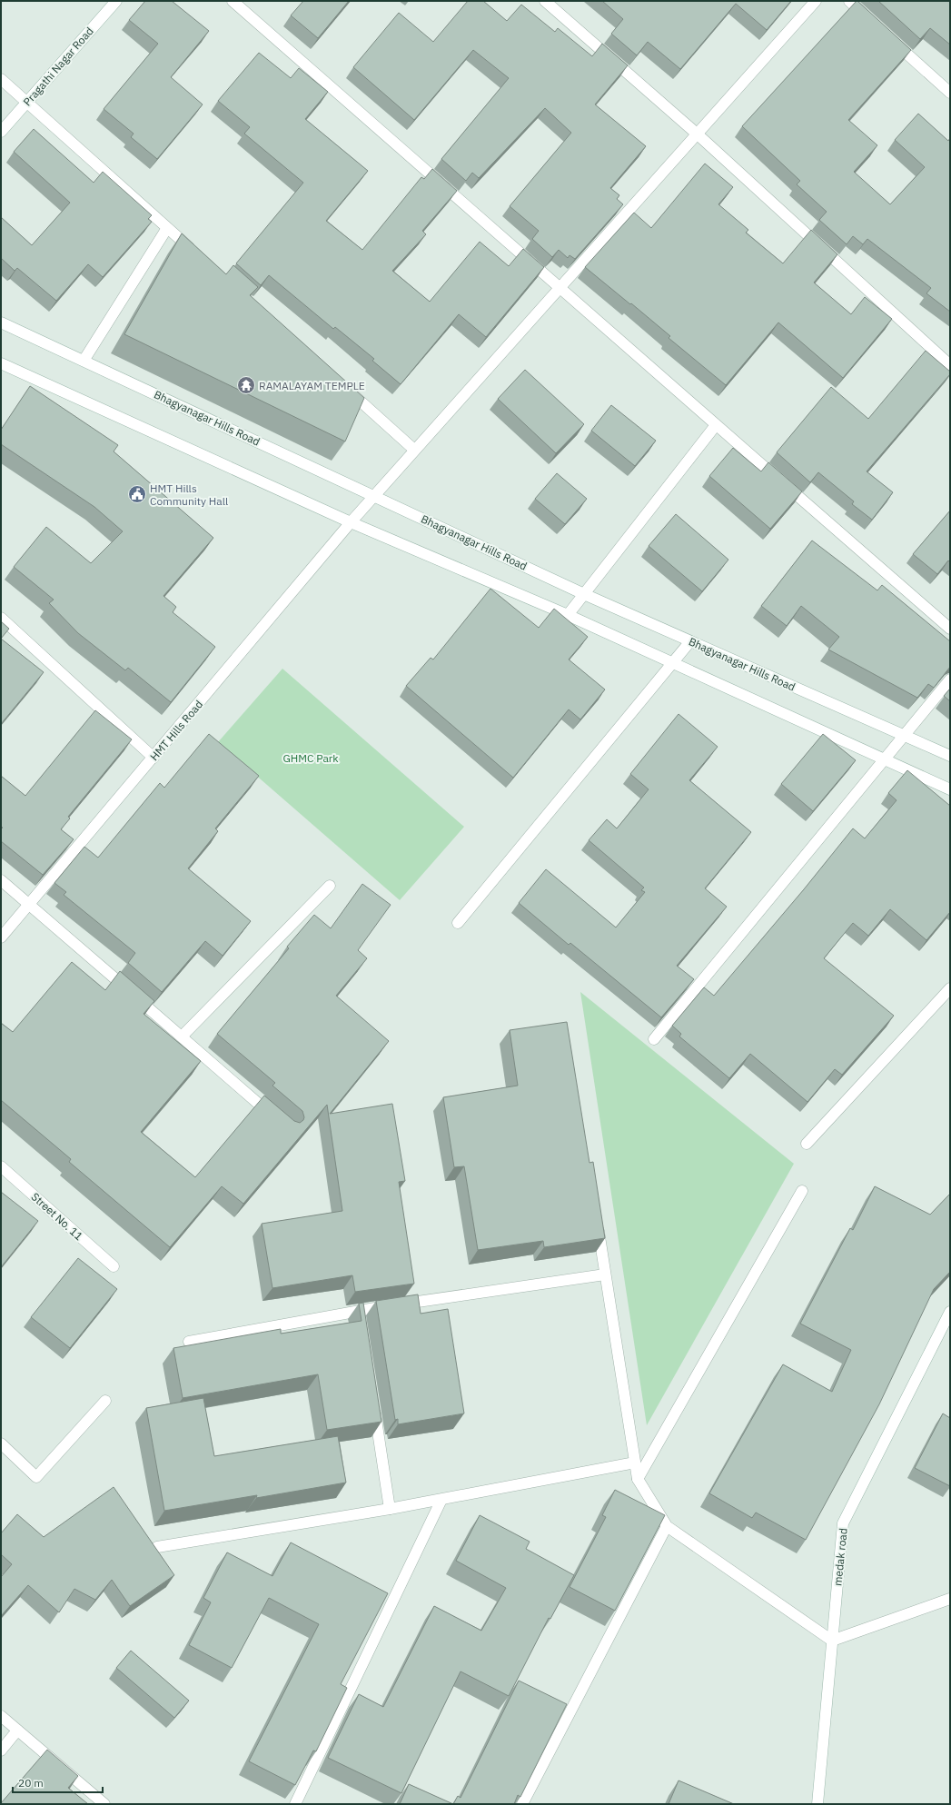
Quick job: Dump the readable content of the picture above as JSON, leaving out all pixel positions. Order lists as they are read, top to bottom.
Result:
{
  "streets": {
    "street": [
      "Pragathi Nagar Road",
      "Bhagyanagar Hills Road",
      "HMT Hills Road",
      "Street No. 11",
      "medak road"
    ]
  },
  "crossings": [
    ["Bhagyanagar Hills Road", "HMT Hills Road"]
  ],
  "parks": ["GHMC Park"],
  "places": {
    "temple": ["RAMALAYAM TEMPLE"],
    "public building": ["HMT Hills Community Hall"]
  },
  "scale_bar": "20 m"
}
